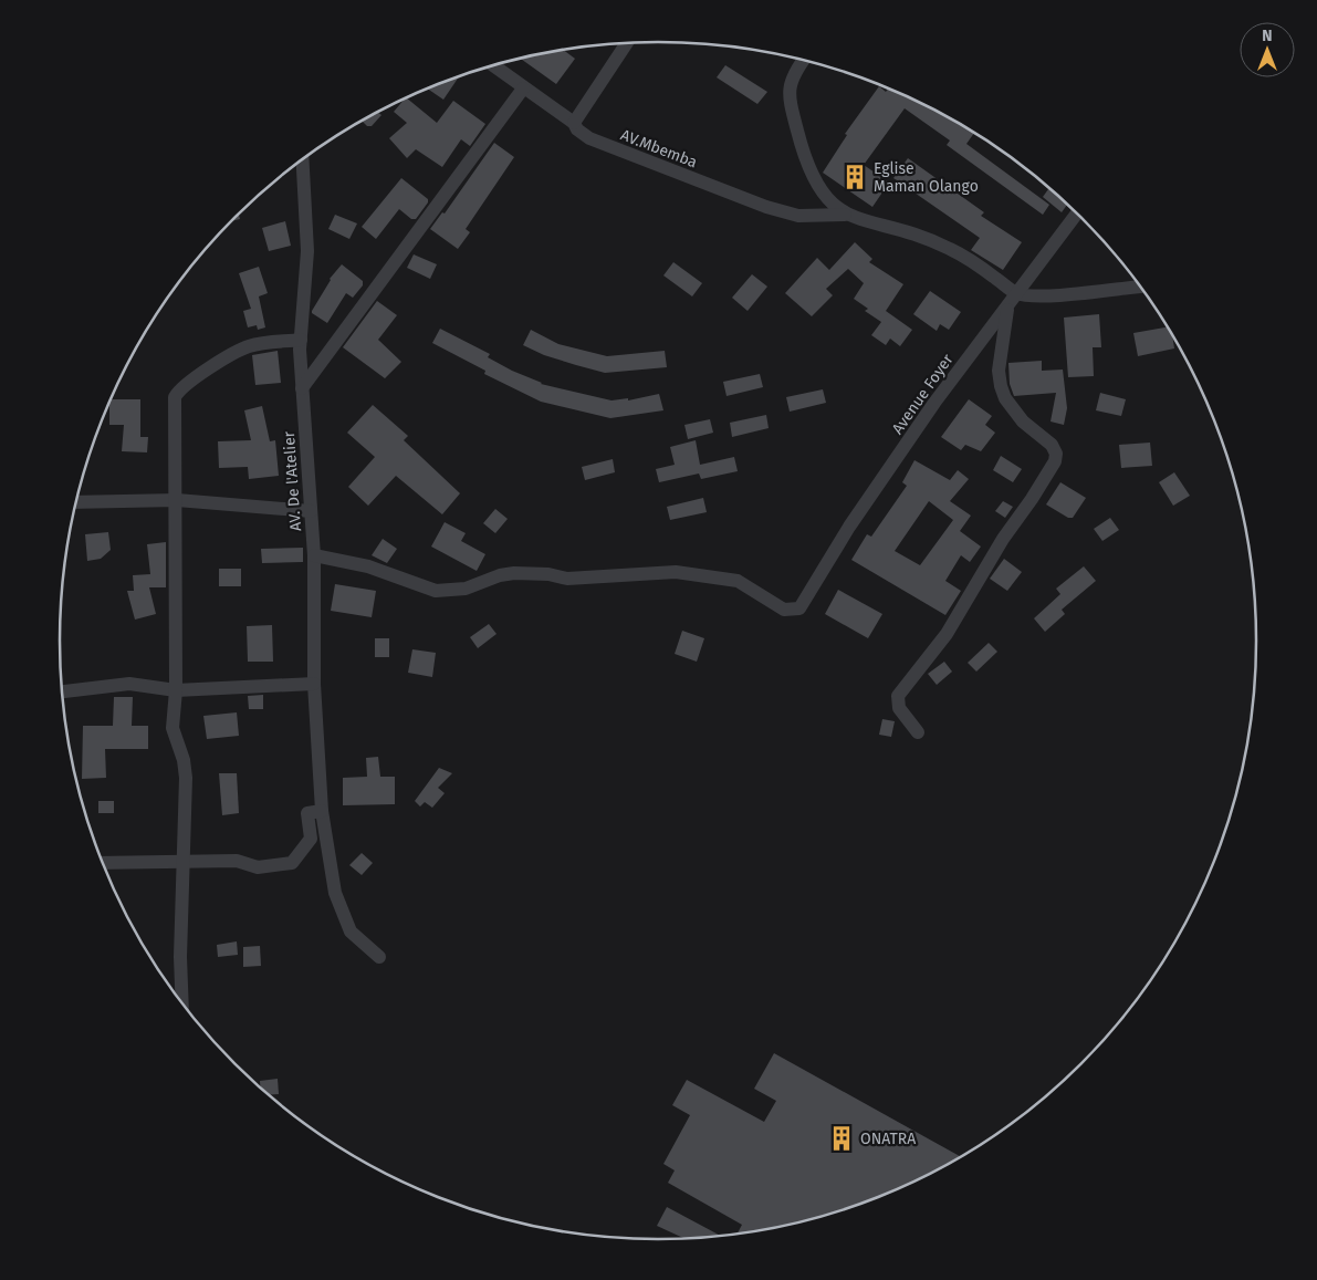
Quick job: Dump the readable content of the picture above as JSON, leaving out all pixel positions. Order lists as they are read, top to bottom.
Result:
{
  "streets": {
    "street": ["AV.Mbemba", "Avenue Foyer", "AV. De l'Atelier"]
  },
  "crossings": [
    ["Avenue Foyer", "AV. De l'Atelier"]
  ],
  "places": {
    "building": ["Eglise Maman Olango", "ONATRA"]
  },
  "north": "top"
}
